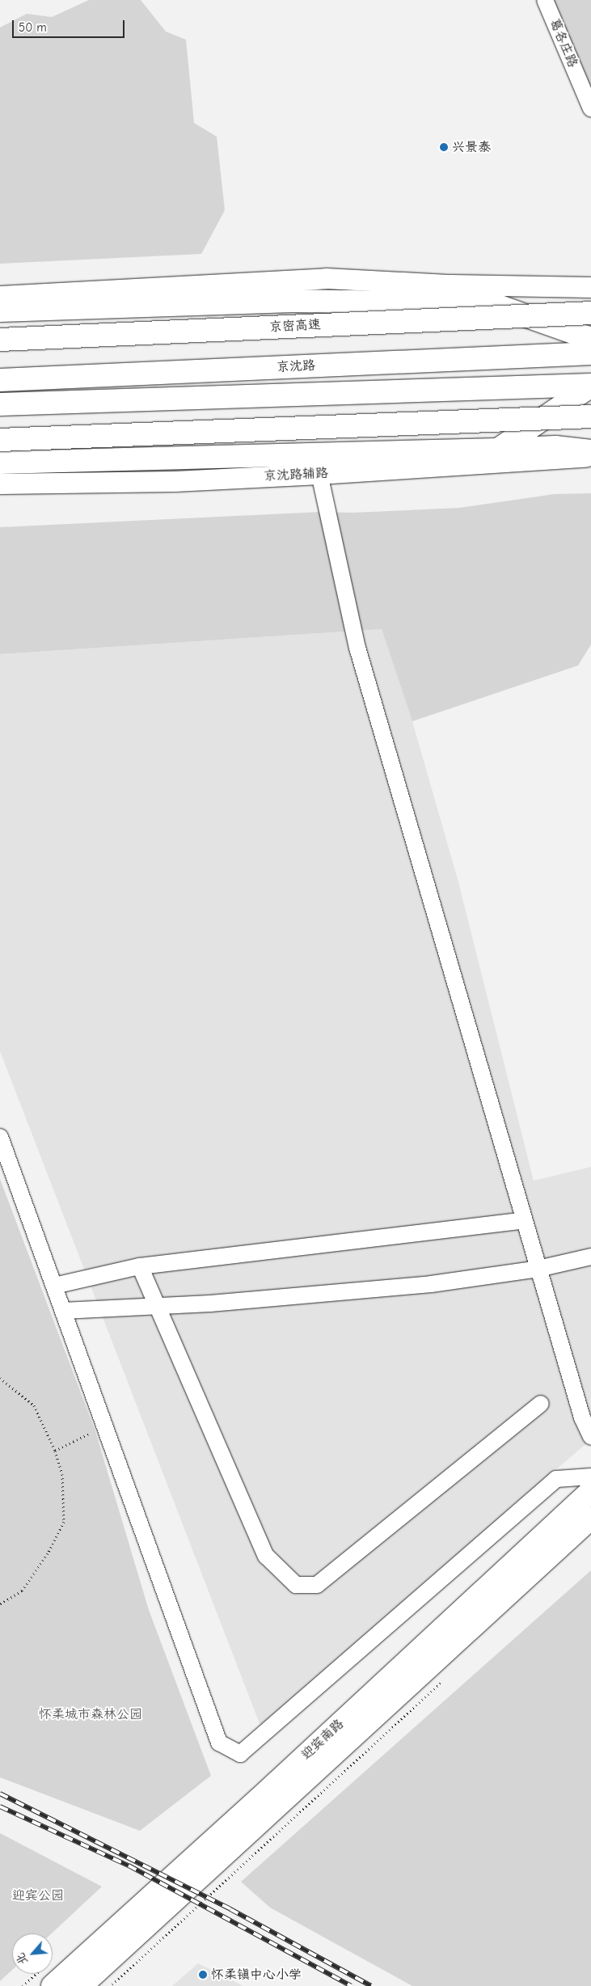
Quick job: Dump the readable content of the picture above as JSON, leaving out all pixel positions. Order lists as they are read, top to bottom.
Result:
{
  "streets": {
    "main road": ["京密高速", "京沈路", "迎宾南路"],
    "street": ["葛各庄路", "京沈路辅路"]
  },
  "parks": ["怀柔城市森林公园", "迎宾公园"],
  "places": ["兴景泰", "怀柔镇中心小学"],
  "scale_bar": "50 m",
  "north": "bottom left"
}
